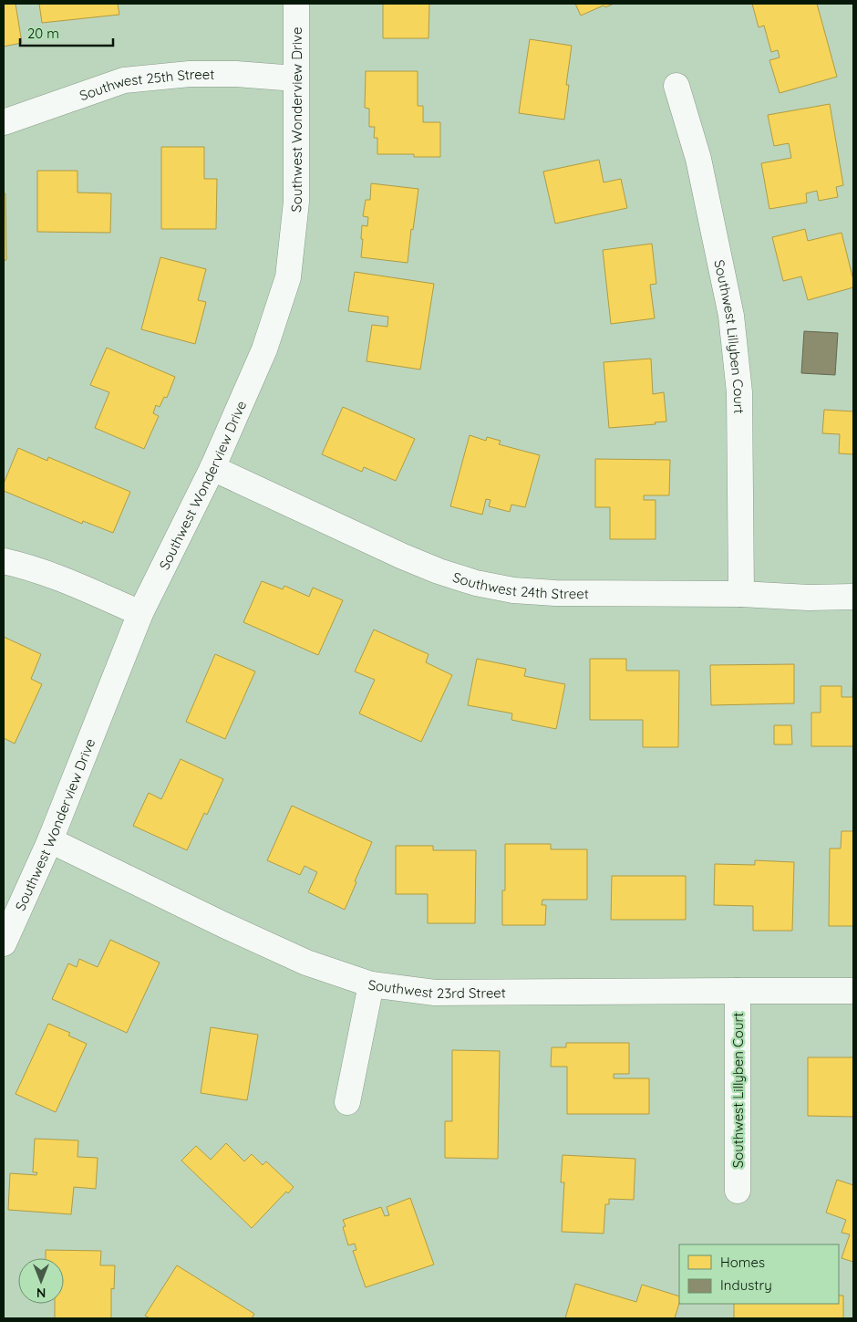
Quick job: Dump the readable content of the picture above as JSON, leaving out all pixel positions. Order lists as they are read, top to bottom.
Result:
{
  "streets": {
    "street": [
      "Southwest 25th Street",
      "Southwest Wonderview Drive",
      "Southwest Lillyben Court",
      "Southwest 24th Street",
      "Southwest 23rd Street"
    ]
  },
  "crossings": [
    ["Southwest 25th Street", "Southwest Wonderview Drive"],
    ["Southwest Wonderview Drive", "Southwest 24th Street"],
    ["Southwest Wonderview Drive", "Southwest 23rd Street"],
    ["Southwest Lillyben Court", "Southwest 24th Street"],
    ["Southwest Lillyben Court", "Southwest 23rd Street"]
  ],
  "legend": ["Homes", "Industry"],
  "scale_bar": "20 m",
  "north": "bottom"
}
